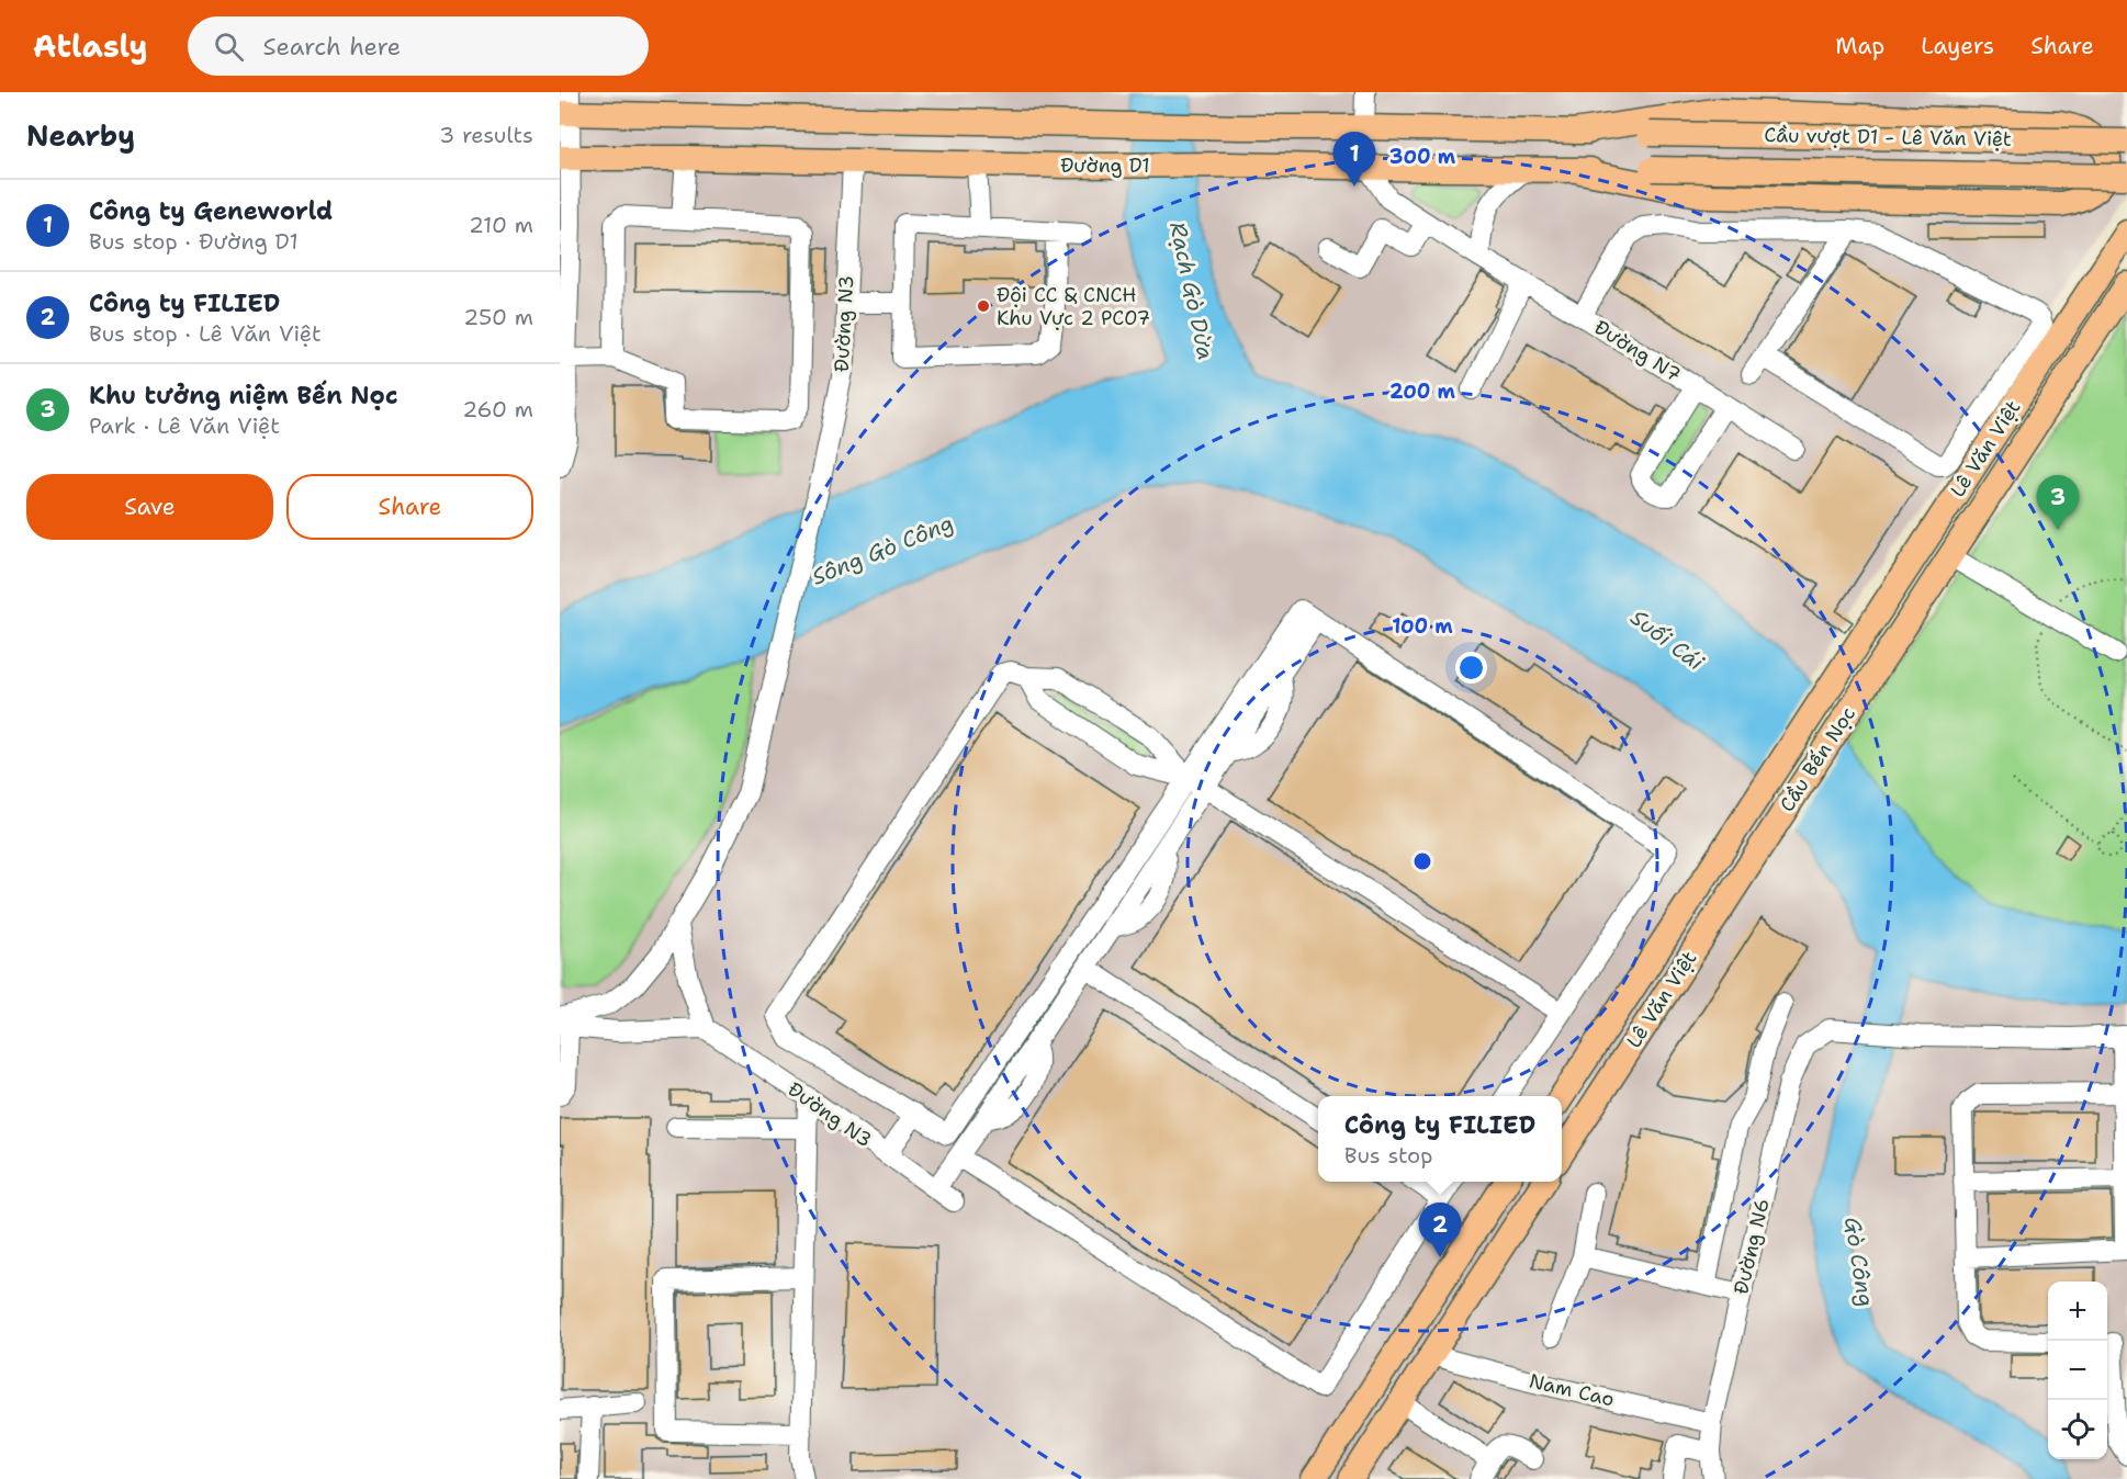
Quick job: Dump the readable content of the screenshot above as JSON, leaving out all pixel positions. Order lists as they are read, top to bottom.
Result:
{
  "streets": {
    "main road": [
      "Cầu vượt D1 - Lê Văn Việt",
      "Đường D1",
      "Lê Văn Việt",
      "Cầu Bến Nọc"
    ],
    "street": [
      "Đường N3",
      "Đường N7",
      "Đường N6",
      "Nam Cao"
    ]
  },
  "crossings": [
    ["Cầu vượt D1 - Lê Văn Việt", "Đường D1"],
    ["Đường D1", "Đường N3"],
    ["Đường D1", "Đường N7"],
    ["Lê Văn Việt", "Cầu Bến Nọc"],
    ["Đường N6", "Nam Cao"]
  ],
  "water": [
    "Rạch Gò Dừa",
    "Sông Gò Công",
    "Suối Cái",
    "Gò Công"
  ],
  "places": ["Đội CC & CNCH Khu Vực 2 PC07"],
  "page": {
    "header": "Atlasly",
    "search": "Search here",
    "nav": ["Map", "Layers", "Share"],
    "heading": ["Nearby", "3 results"],
    "pins": ["1", "3", "2"],
    "list": [
      {
        "mark": "1",
        "name": "Công ty Geneworld",
        "note": "Bus stop · Đường D1",
        "value": "210 m"
      },
      {
        "mark": "2",
        "name": "Công ty FILIED",
        "note": "Bus stop · Lê Văn Việt",
        "value": "250 m"
      },
      {
        "mark": "3",
        "name": "Khu tưởng niệm Bến Nọc",
        "note": "Park · Lê Văn Việt",
        "value": "260 m"
      }
    ],
    "buttons": ["Save", "Share"],
    "popup": ["Công ty FILIED", "Bus stop"],
    "map_buttons": ["+", "−"]
  },
  "rings": ["300 m", "200 m", "100 m"]
}
